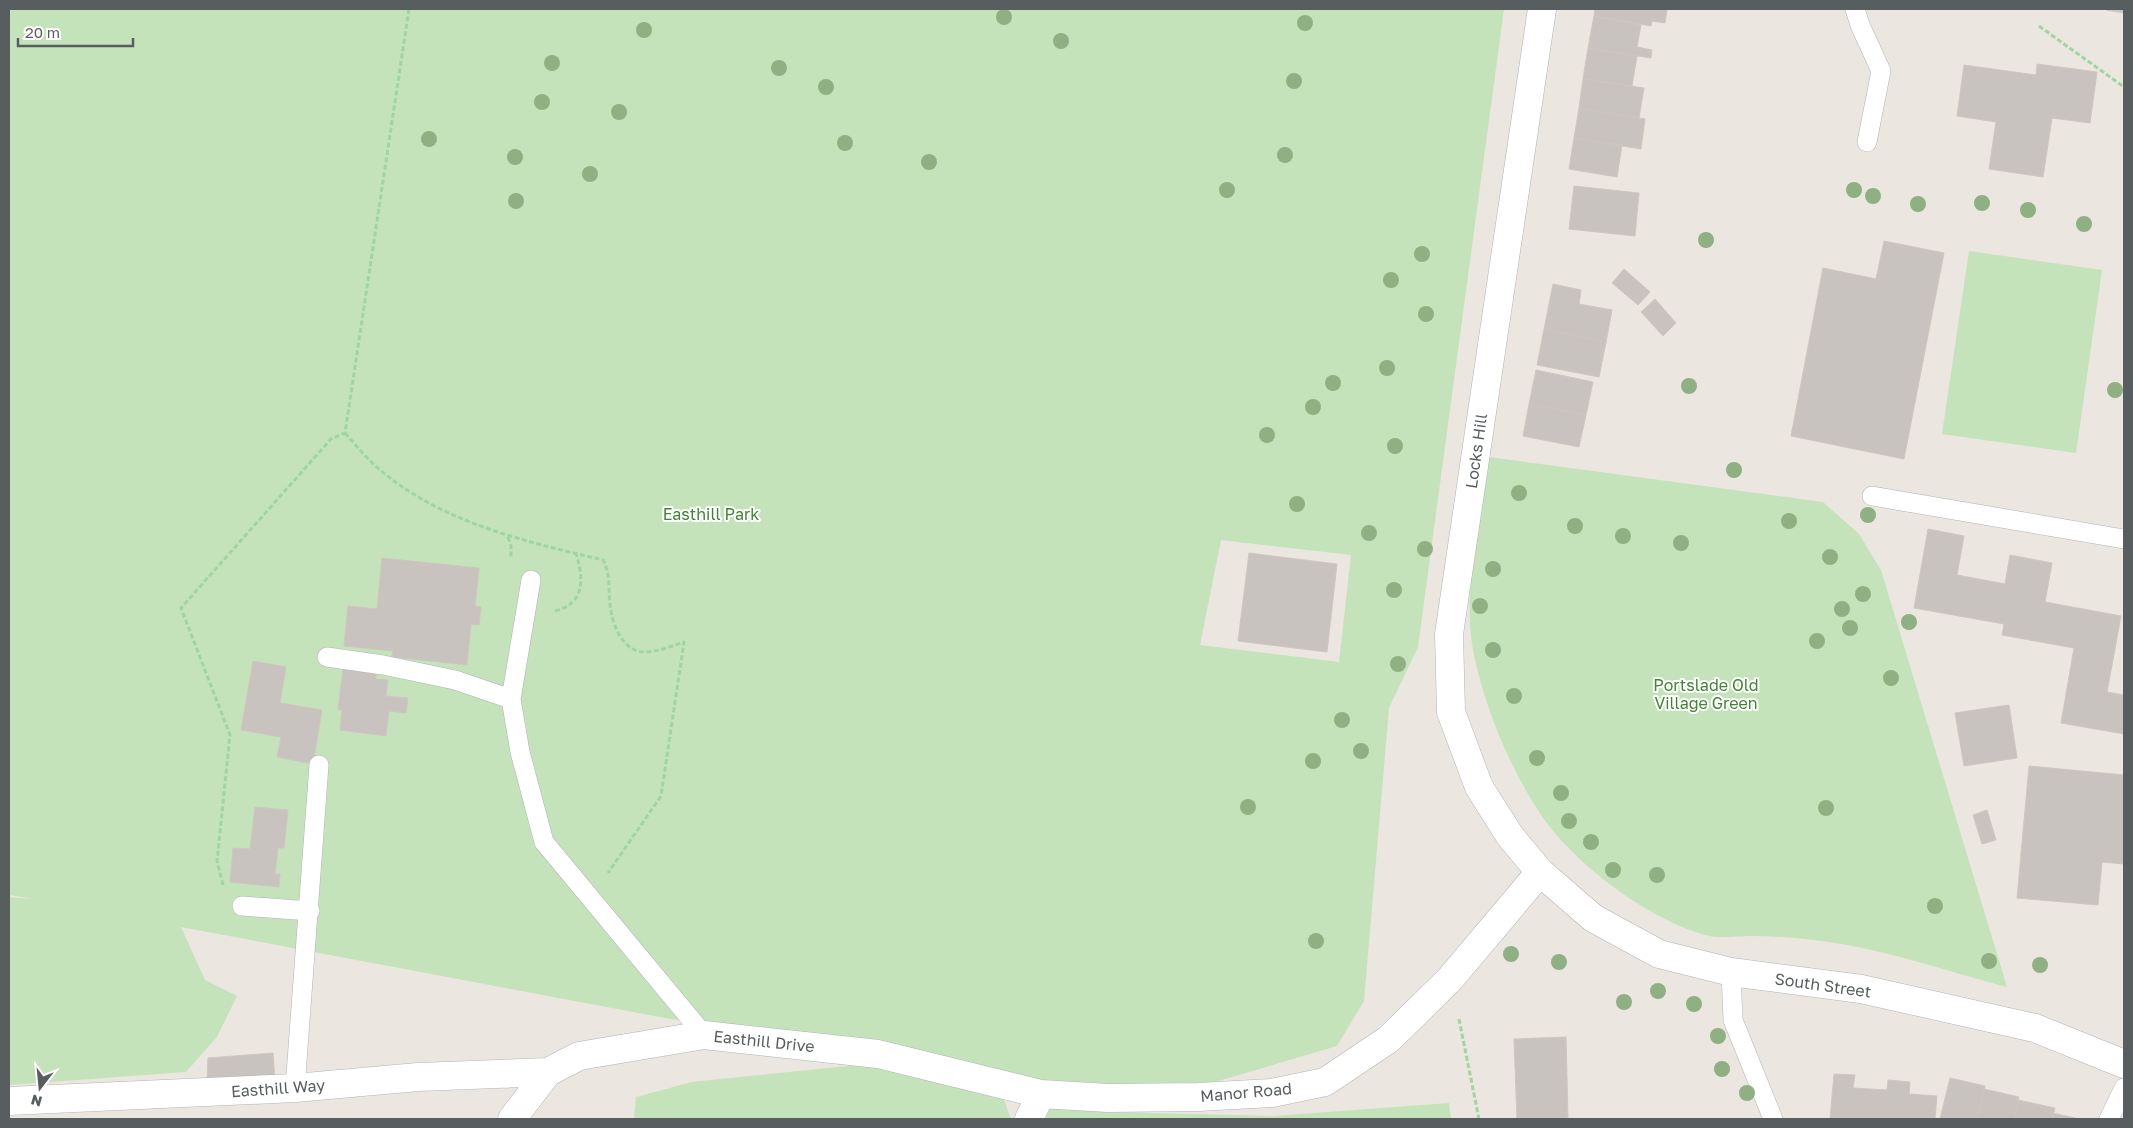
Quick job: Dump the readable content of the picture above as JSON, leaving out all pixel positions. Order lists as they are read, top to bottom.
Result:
{
  "streets": {
    "street": [
      "Locks Hill",
      "South Street",
      "Easthill Drive",
      "Easthill Way",
      "Manor Road"
    ]
  },
  "crossings": [
    ["Locks Hill", "South Street"],
    ["Locks Hill", "Manor Road"],
    ["South Street", "Manor Road"],
    ["Easthill Drive", "Easthill Way"],
    ["Easthill Drive", "Manor Road"]
  ],
  "parks": ["Easthill Park", "Portslade Old Village Green"],
  "scale_bar": "20 m",
  "north": "bottom"
}
